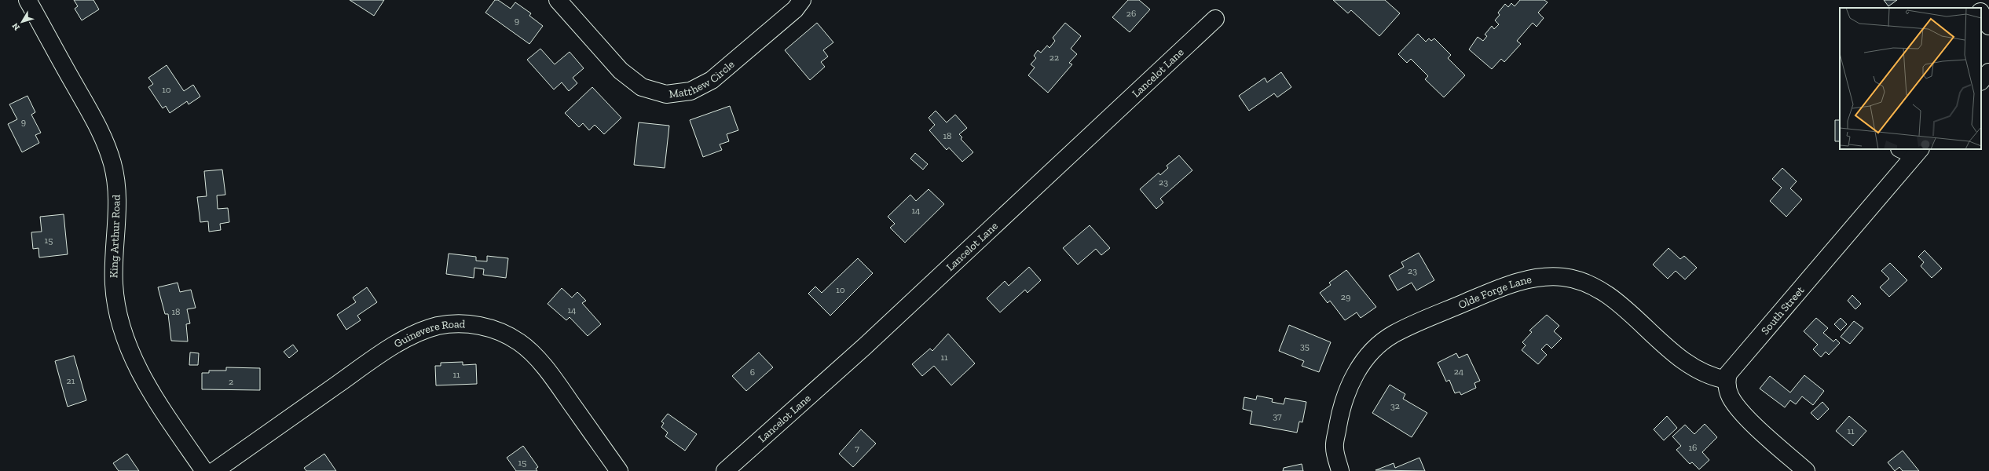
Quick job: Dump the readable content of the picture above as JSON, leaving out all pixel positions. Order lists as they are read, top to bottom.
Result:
{
  "streets": {
    "main road": [
      "Lancelot Lane",
      "Matthew Circle",
      "King Arthur Road",
      "Olde Forge Lane",
      "South Street",
      "Guinevere Road"
    ]
  },
  "crossings": [
    ["Olde Forge Lane", "South Street"]
  ],
  "house_numbers": [
    "26",
    "9",
    "22",
    "10",
    "9",
    "18",
    "23",
    "14",
    "15",
    "23",
    "10",
    "29",
    "14",
    "18",
    "35",
    "11",
    "24",
    "6",
    "11",
    "21",
    "2",
    "32",
    "37",
    "11",
    "16",
    "7",
    "15"
  ],
  "north": "bottom left"
}
